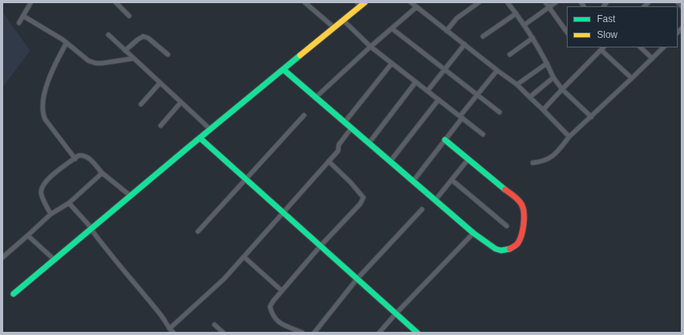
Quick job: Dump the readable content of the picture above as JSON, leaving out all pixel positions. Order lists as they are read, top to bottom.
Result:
{
  "legend": ["Fast", "Slow"]
}
